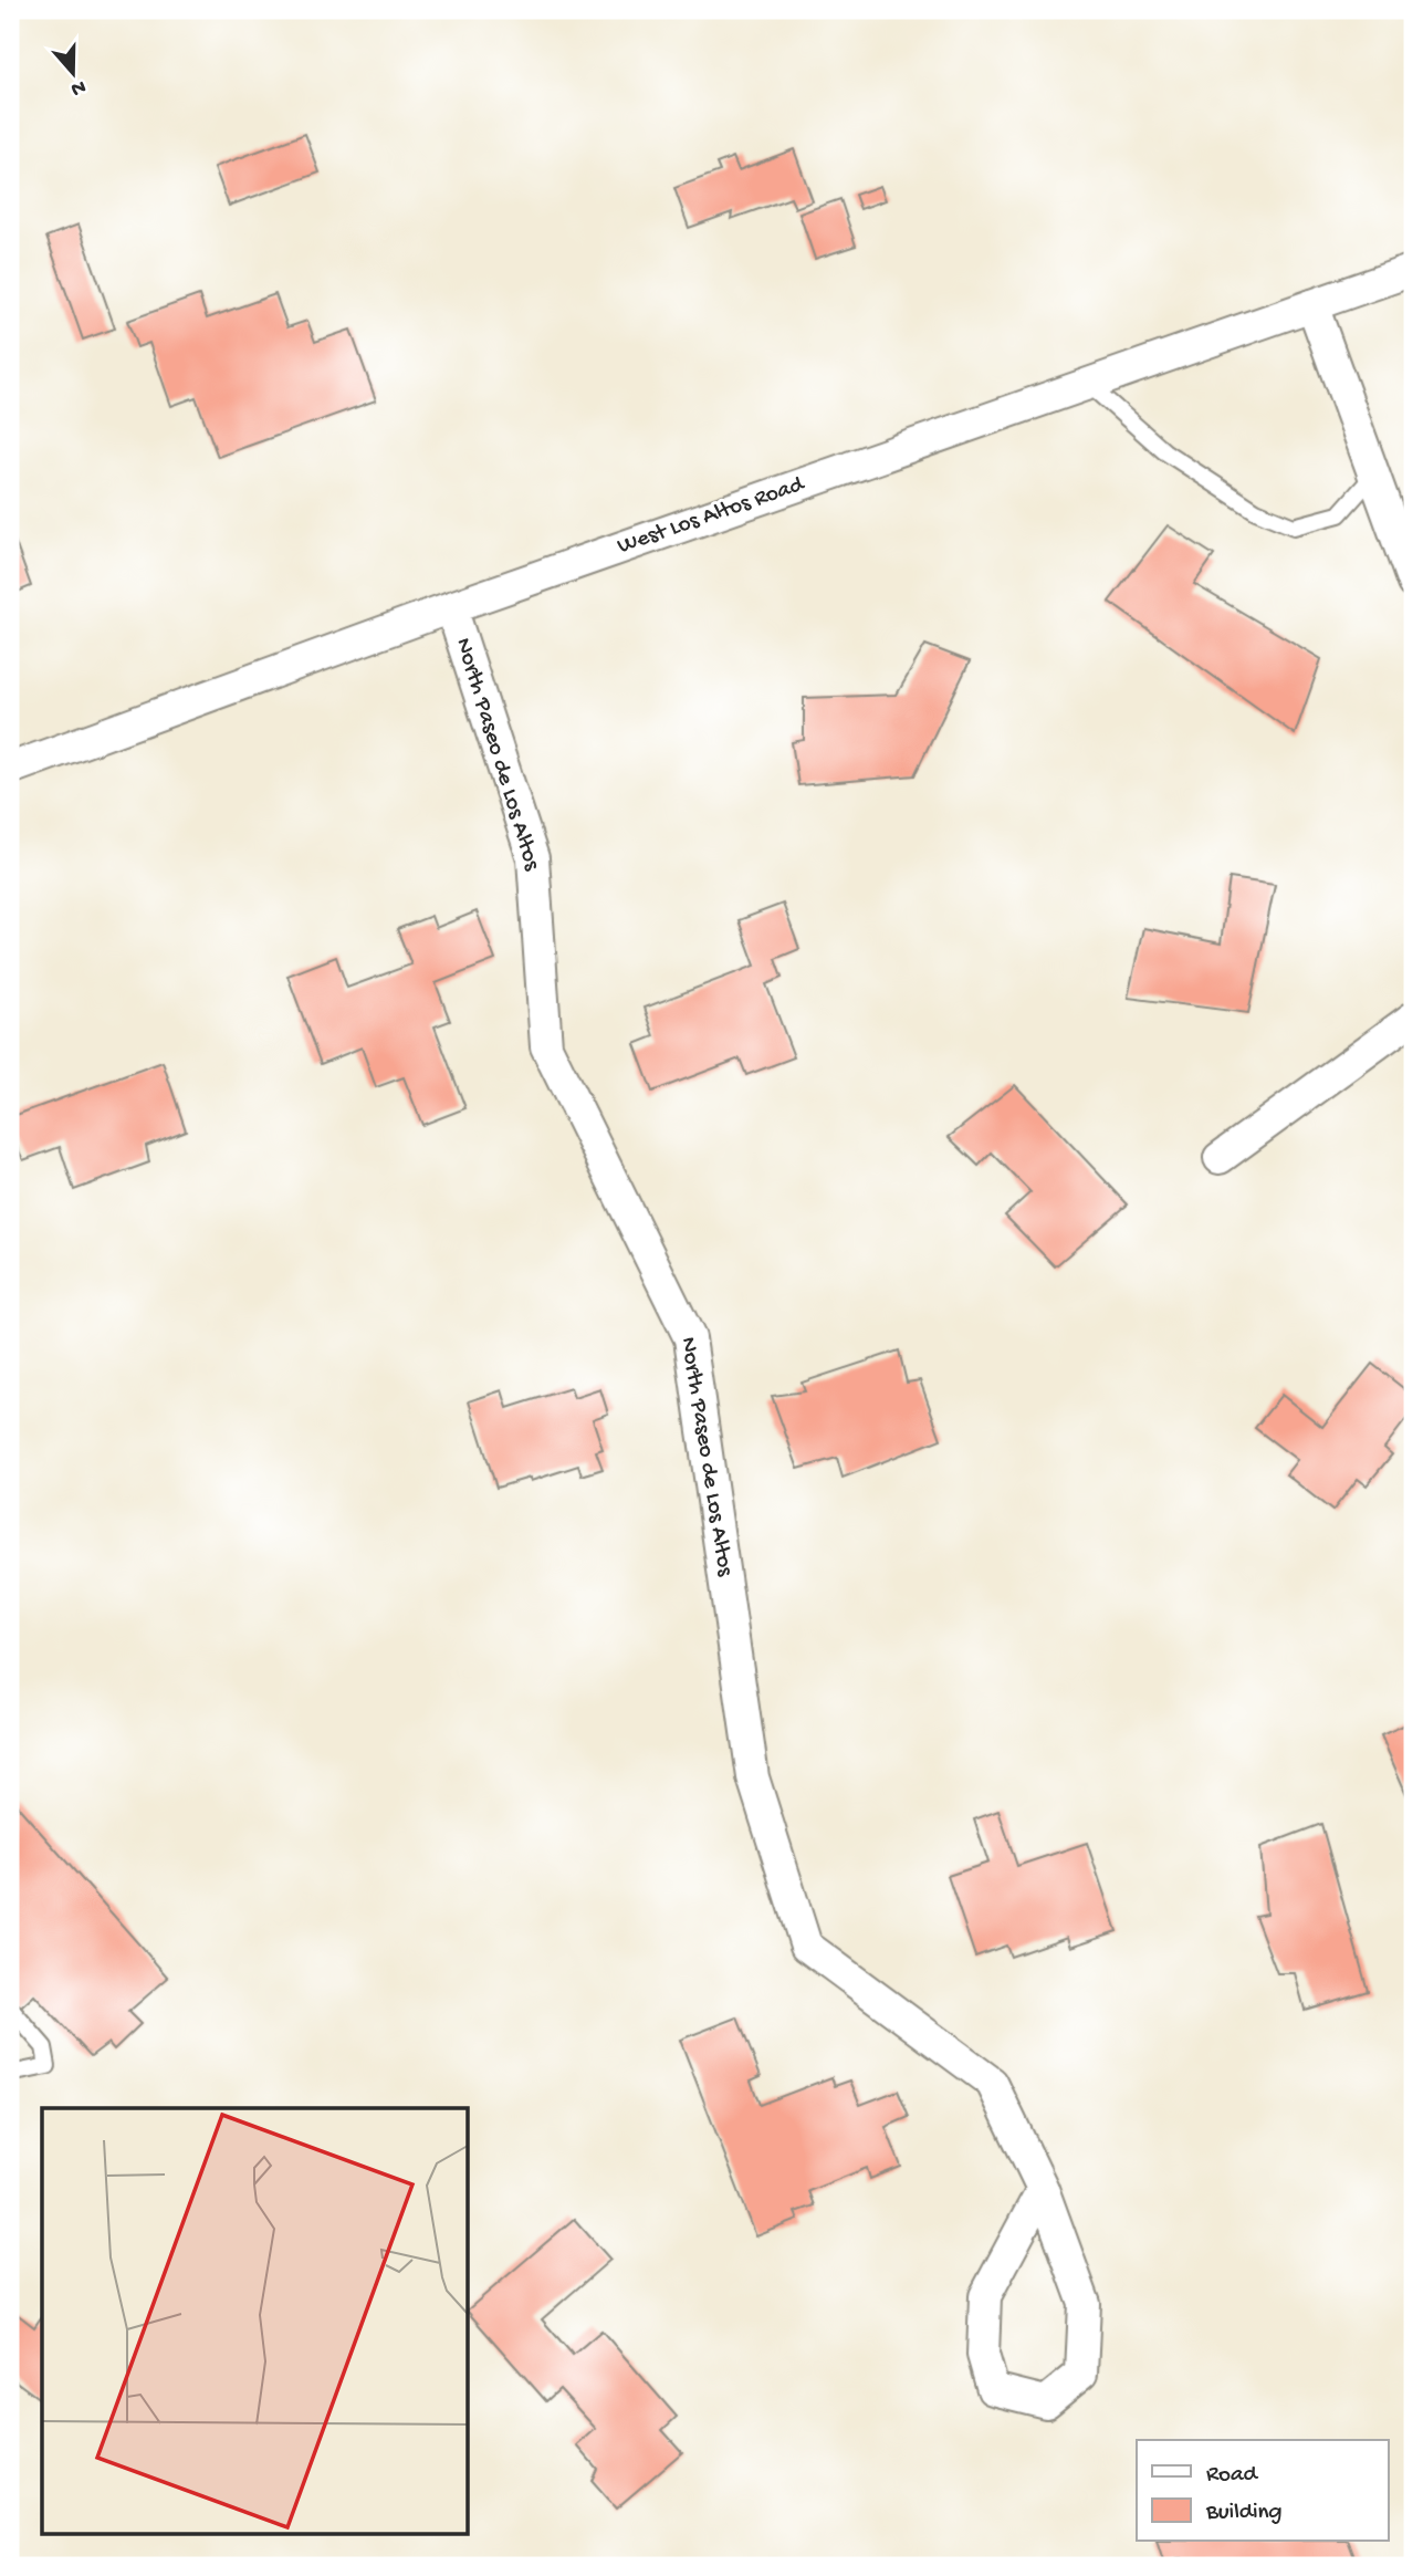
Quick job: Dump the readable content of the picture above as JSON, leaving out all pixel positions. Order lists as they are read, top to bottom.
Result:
{
  "streets": {
    "street": ["West Los Altos Road", "North Paseo de Los Altos"]
  },
  "crossings": [
    ["West Los Altos Road", "North Paseo de Los Altos"]
  ],
  "legend": ["Road", "Building"],
  "north": "bottom"
}
